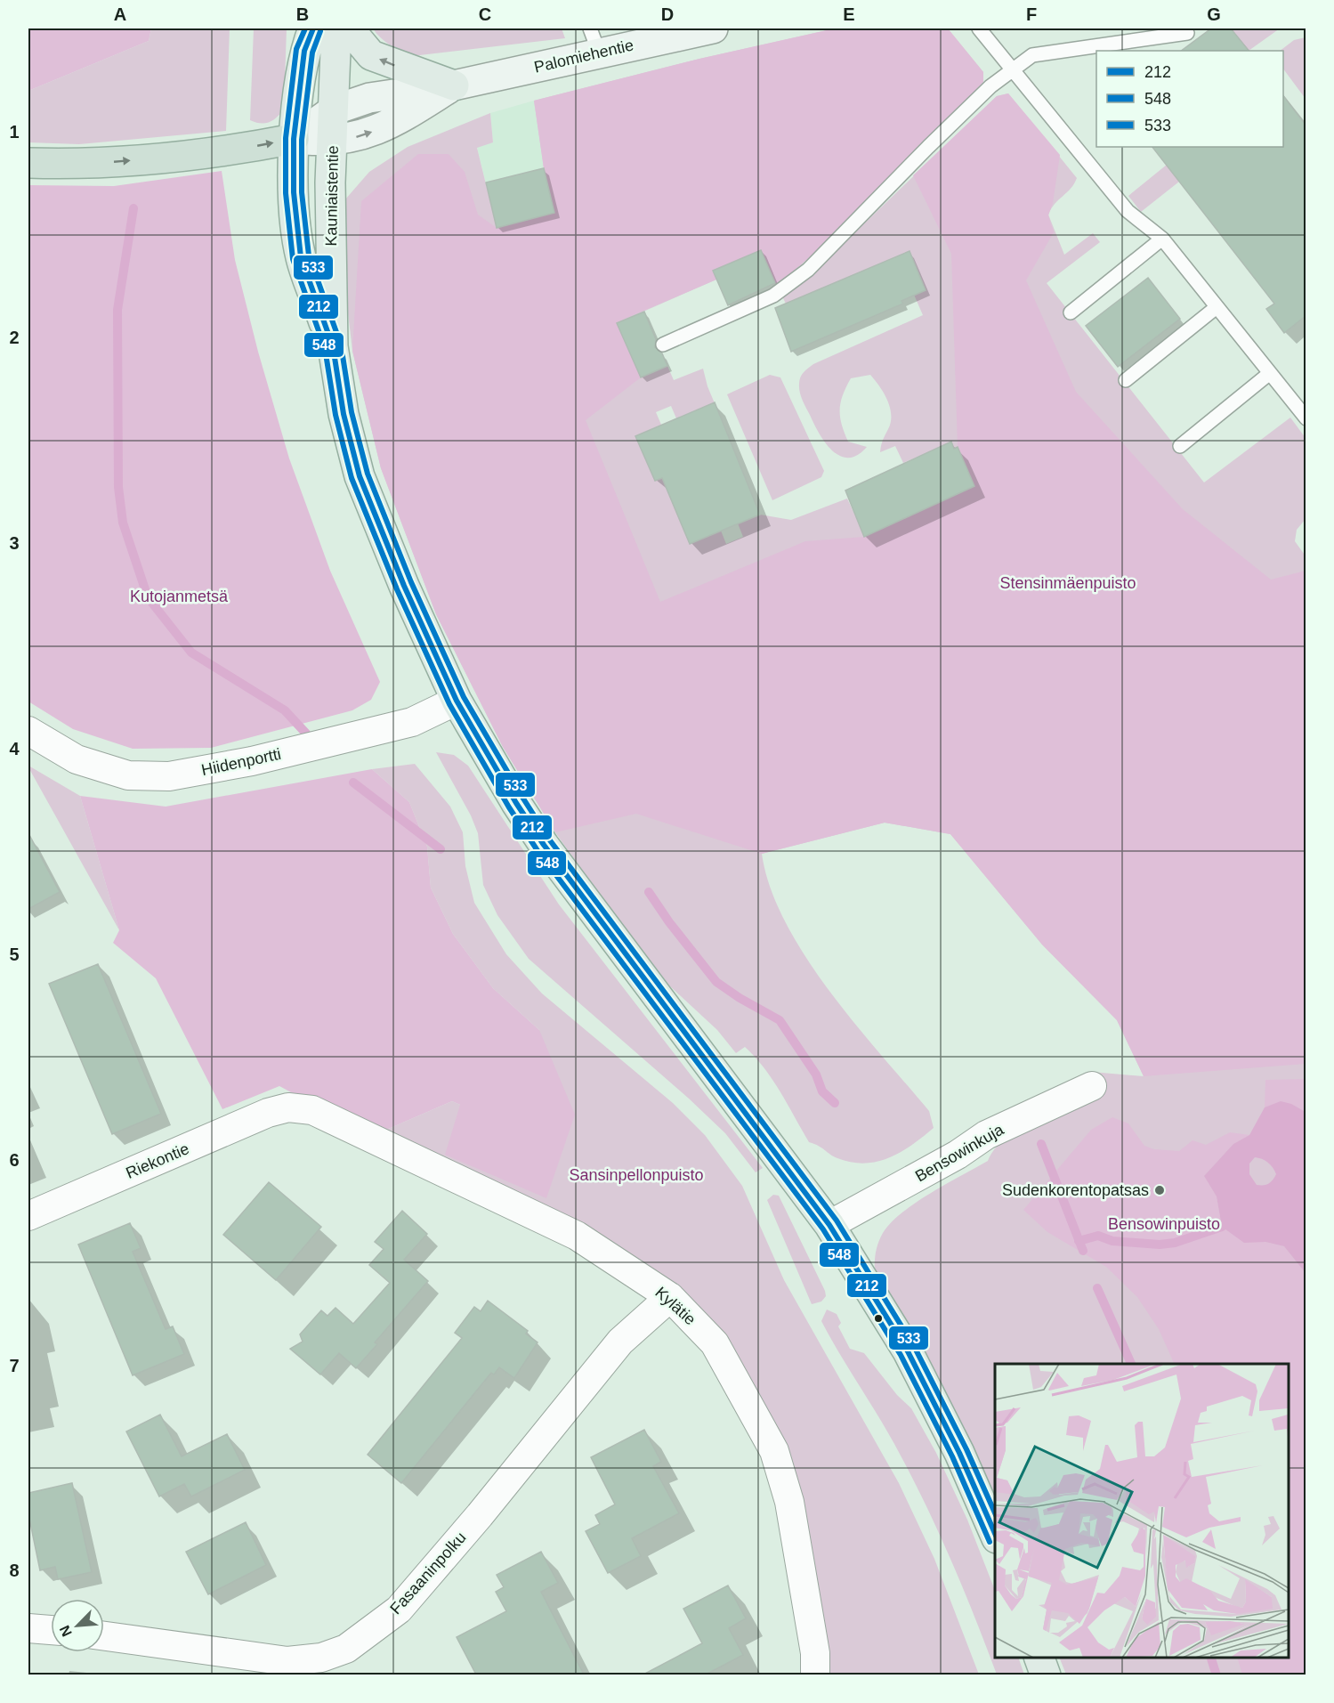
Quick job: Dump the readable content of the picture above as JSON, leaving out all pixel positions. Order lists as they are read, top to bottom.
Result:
{
  "streets": {
    "main road": ["Kauniaistentie"],
    "street": [
      "Palomiehentie",
      "Hiidenportti",
      "Bensowinkuja",
      "Riekontie",
      "Kylätie",
      "Fasaaninpolku"
    ]
  },
  "crossings": [
    ["Palomiehentie", "Kauniaistentie"],
    ["Kauniaistentie", "Hiidenportti"],
    ["Kauniaistentie", "Bensowinkuja"],
    ["Riekontie", "Kylätie"],
    ["Kylätie", "Fasaaninpolku"]
  ],
  "parks": [
    "Stensinmäenpuisto",
    "Kutojanmetsä",
    "Sansinpellonpuisto",
    "Bensowinpuisto"
  ],
  "places": ["Sudenkorentopatsas"],
  "lines": ["transit line 212", "transit line 548", "transit line 533"],
  "legend": ["212", "548", "533"],
  "north": "bottom left",
  "grid": {
    "columns": [
      "A",
      "B",
      "C",
      "D",
      "E",
      "F",
      "G"
    ],
    "rows": [
      "1",
      "2",
      "3",
      "4",
      "5",
      "6",
      "7",
      "8"
    ]
  }
}
